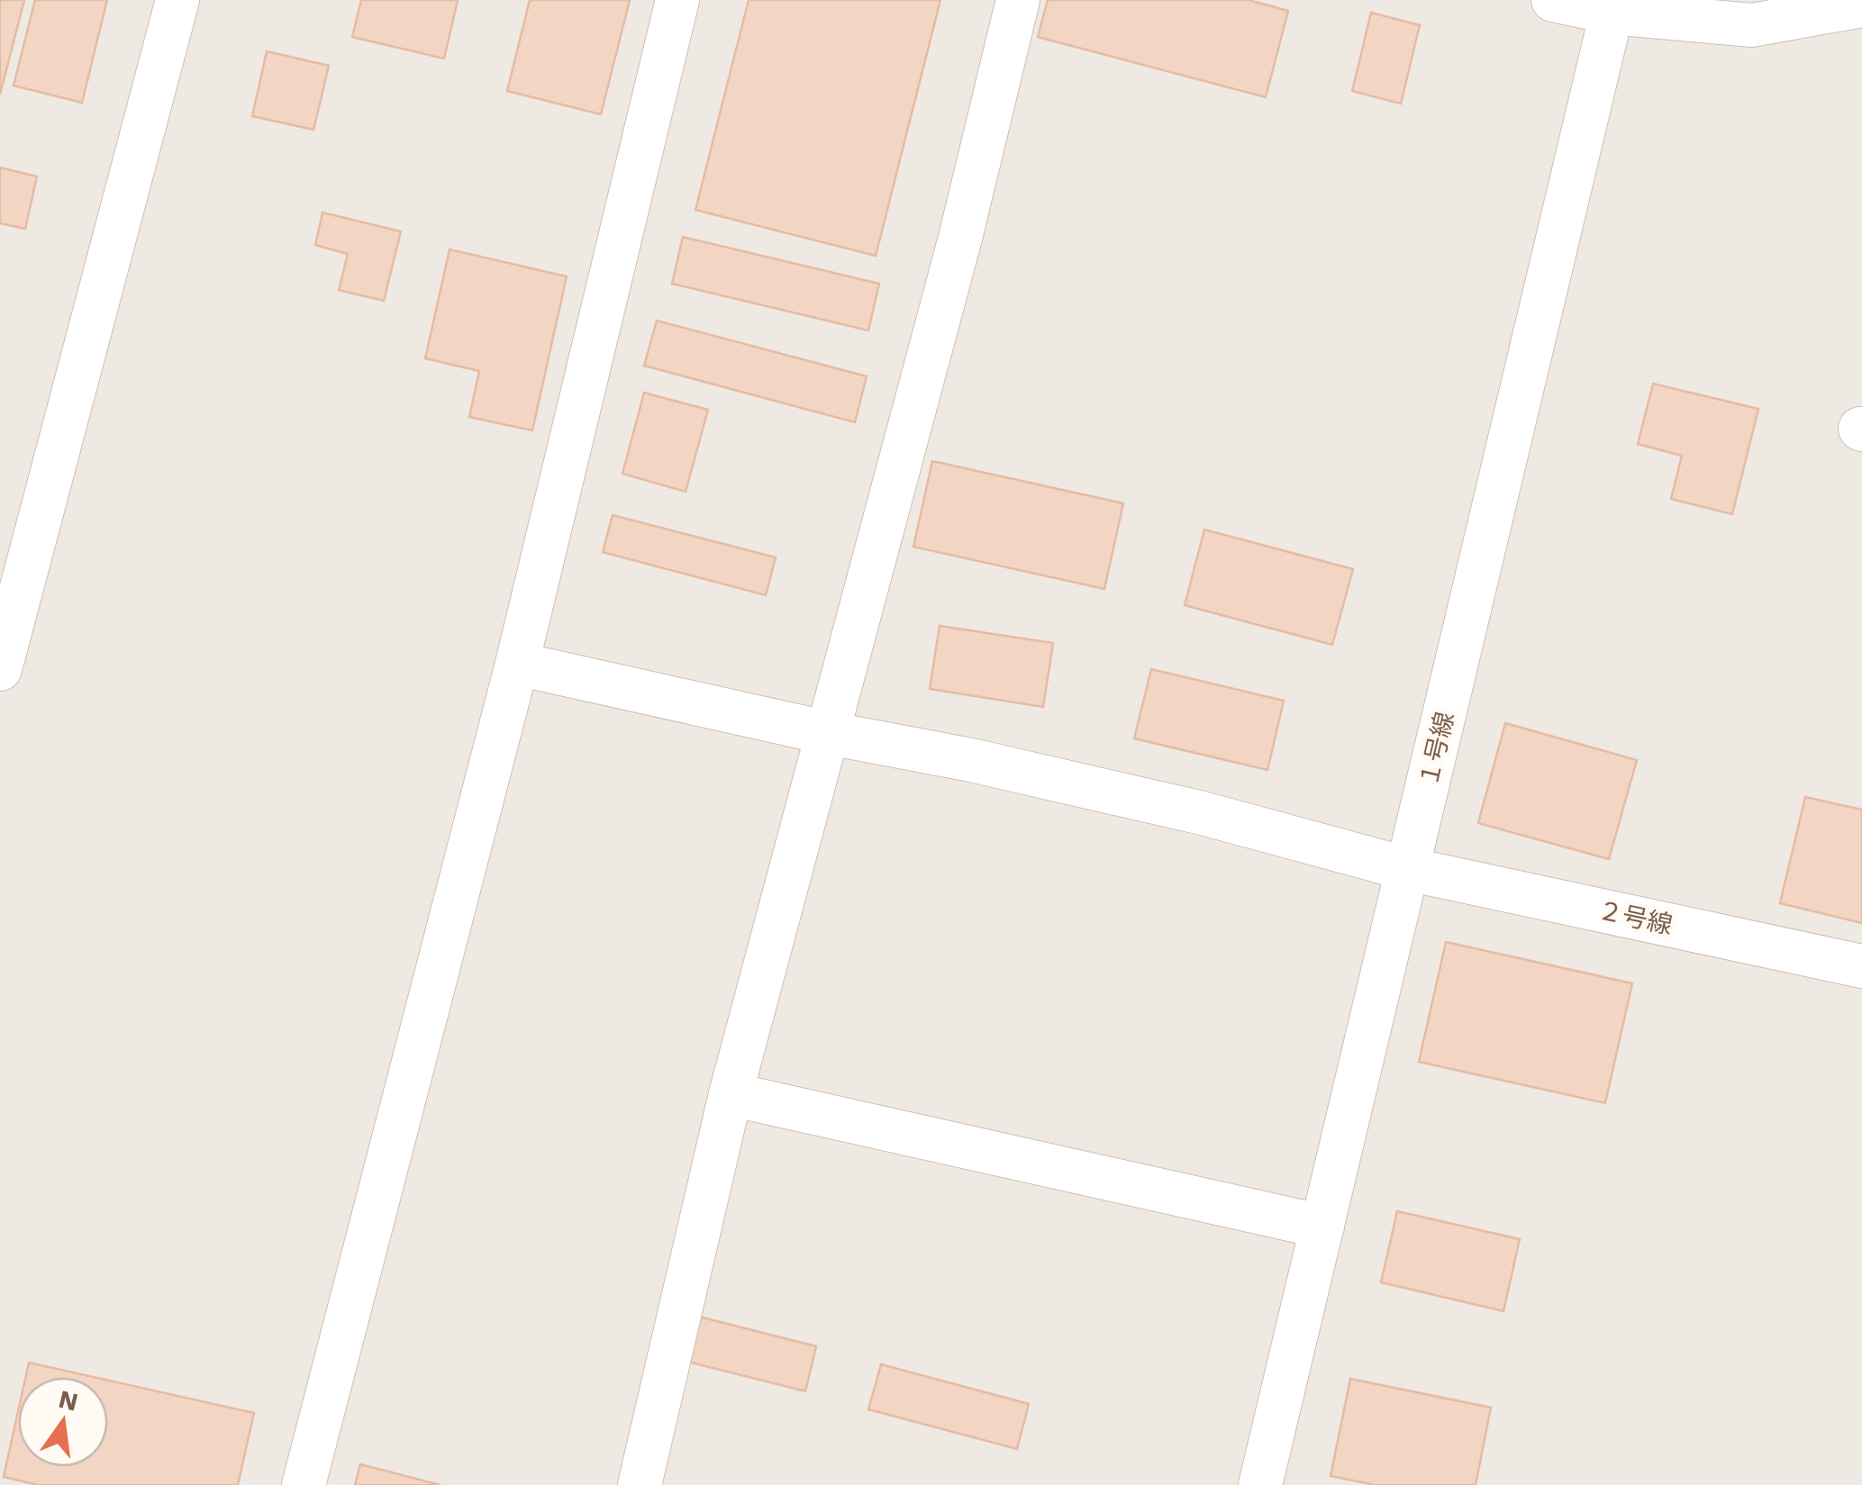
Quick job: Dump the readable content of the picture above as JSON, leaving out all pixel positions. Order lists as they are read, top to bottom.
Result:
{
  "streets": {
    "lane": ["１号線", "２号線"]
  },
  "crossings": [
    ["１号線", "２号線"]
  ],
  "north": "top"
}
